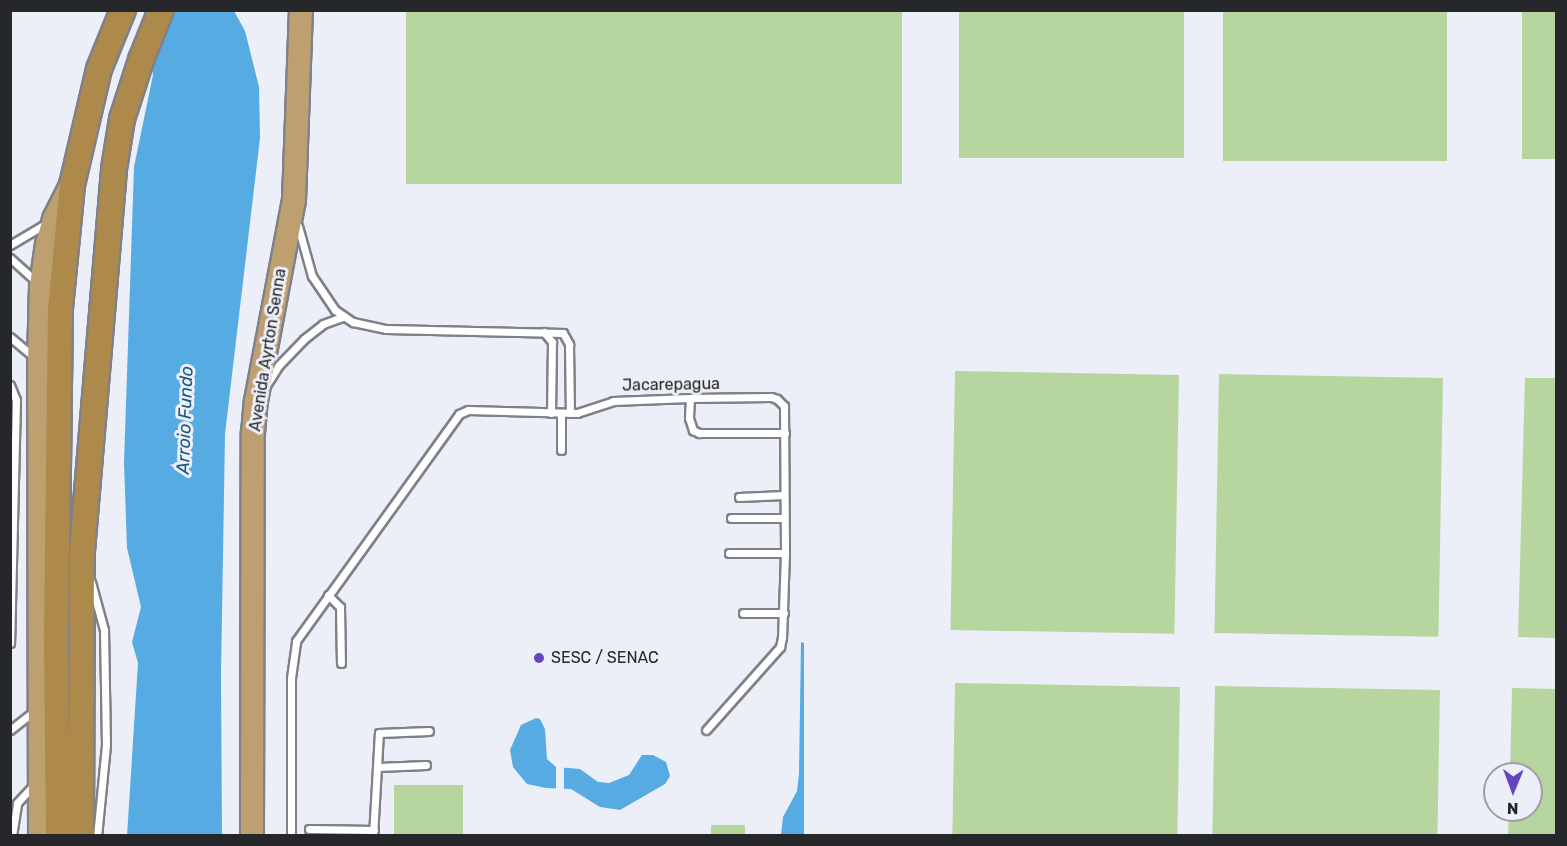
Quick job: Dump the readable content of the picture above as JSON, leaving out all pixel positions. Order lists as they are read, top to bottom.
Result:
{
  "streets": {
    "highway": ["Avenida Ayrton Senna"],
    "lane": ["Jacarepagua"]
  },
  "water": ["Arroio Fundo"],
  "places": ["SESC / SENAC"],
  "north": "bottom"
}
